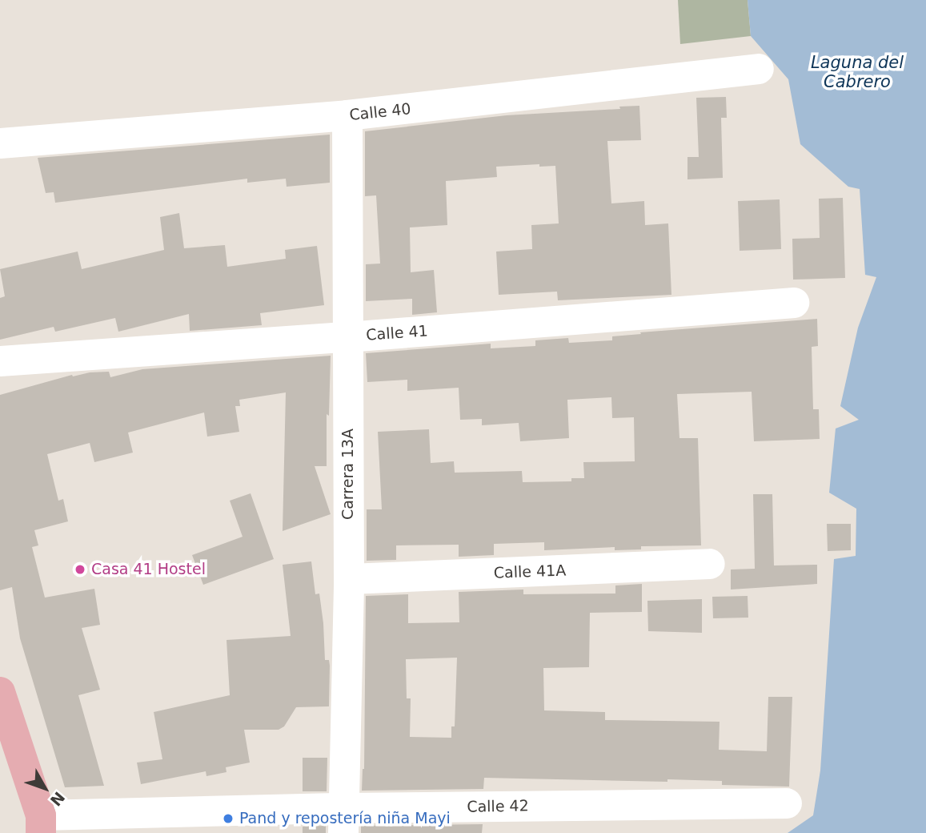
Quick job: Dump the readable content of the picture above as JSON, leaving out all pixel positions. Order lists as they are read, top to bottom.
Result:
{
  "streets": {
    "street": [
      "Calle 40",
      "Calle 41",
      "Carrera 13A",
      "Calle 41A",
      "Calle 42"
    ]
  },
  "crossings": [
    ["Calle 40", "Carrera 13A"],
    ["Calle 41", "Carrera 13A"],
    ["Carrera 13A", "Calle 41A"],
    ["Carrera 13A", "Calle 42"]
  ],
  "water": ["Laguna del Cabrero"],
  "places": ["Casa 41 Hostel", "Pand y repostería niña Mayi"],
  "north": "bottom right"
}
